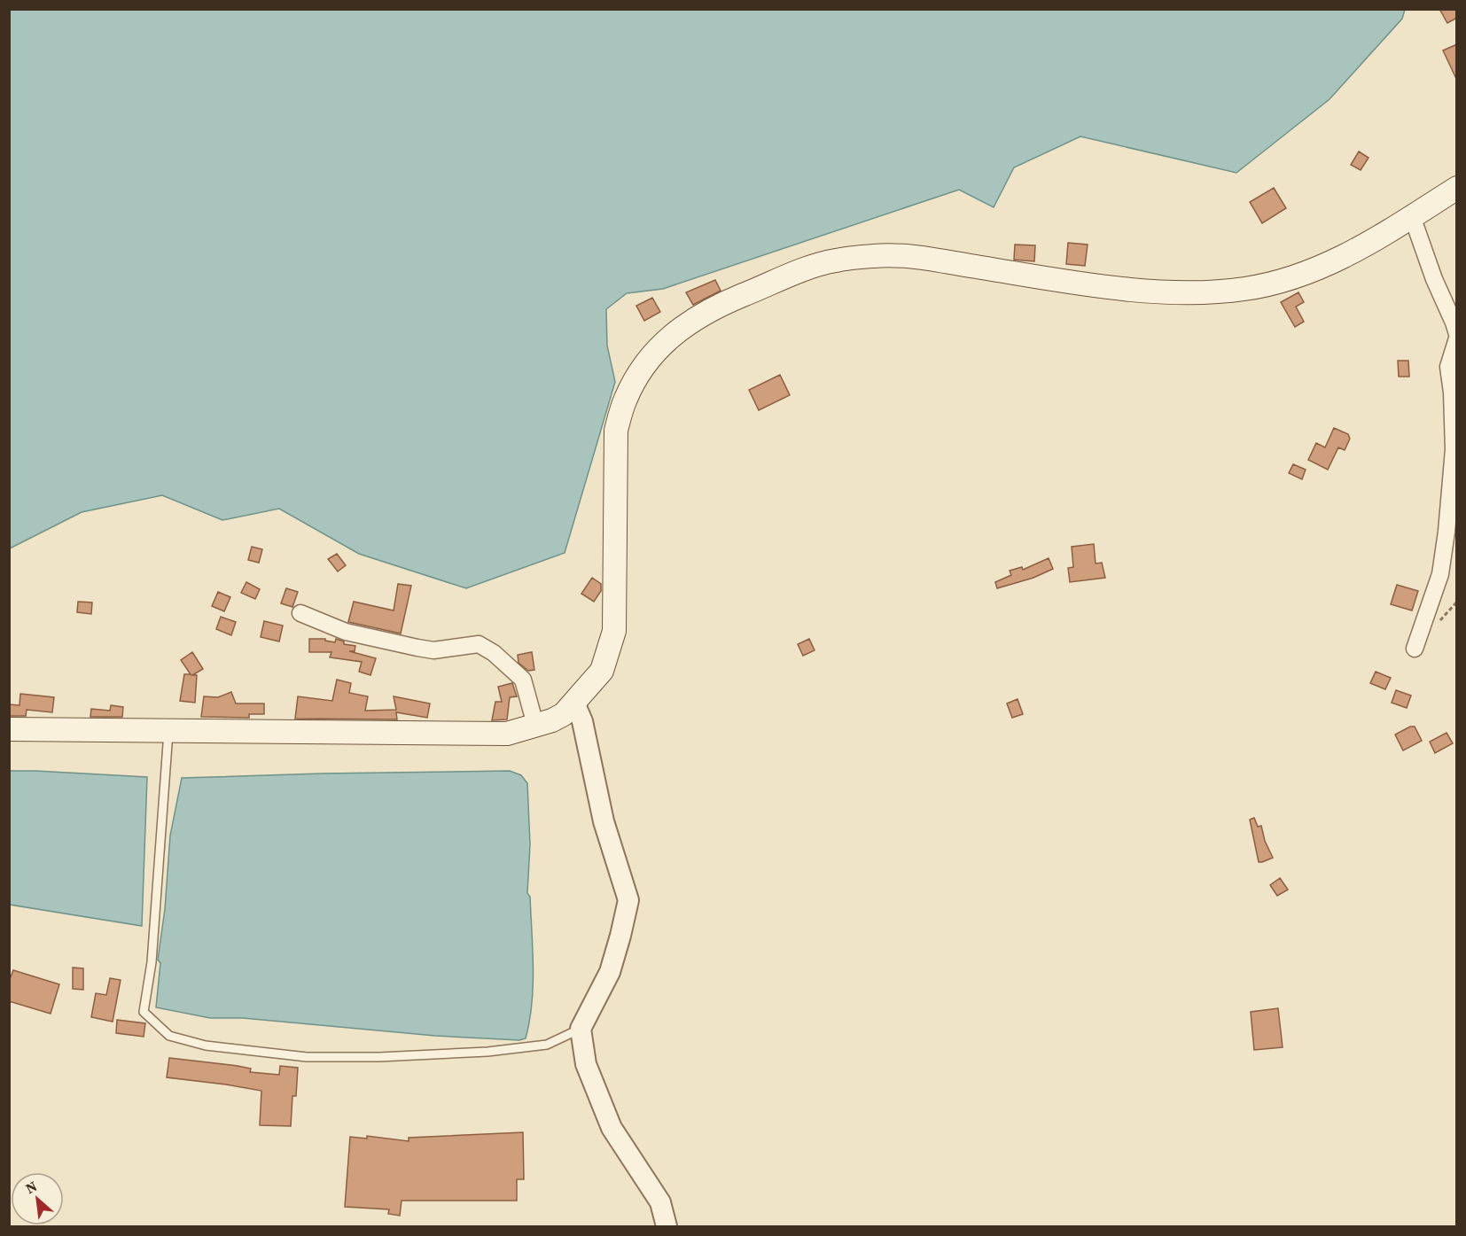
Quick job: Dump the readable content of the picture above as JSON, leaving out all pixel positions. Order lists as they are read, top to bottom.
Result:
{
  "north": "top left"
}
